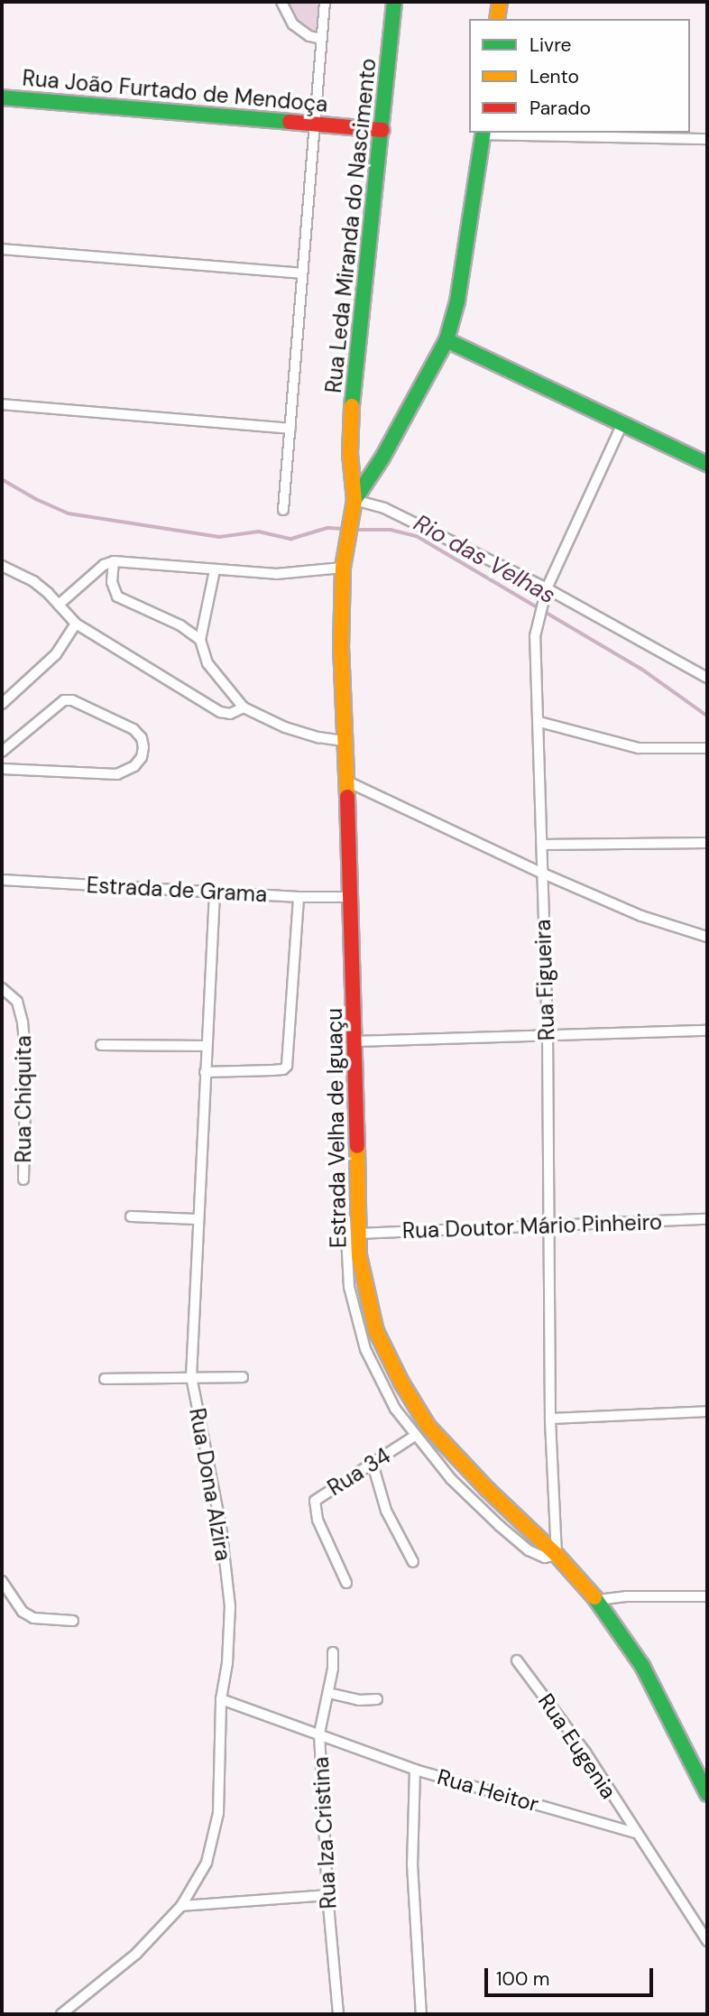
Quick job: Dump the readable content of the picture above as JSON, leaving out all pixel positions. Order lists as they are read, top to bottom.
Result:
{
  "streets": {
    "main road": ["Rua João Furtado de Mendoça", "Rua Leda Miranda do Nascimento", "Estrada Velha de Iguaçu"],
    "street": [
      "Estrada de Grama",
      "Rua Figueira",
      "Rua Chiquita",
      "Rua Doutor Mário Pinheiro",
      "Rua 34",
      "Rua Dona Alzira",
      "Rua Eugenia",
      "Rua Heitor",
      "Rua Iza Cristina"
    ]
  },
  "crossings": [
    ["Rua João Furtado de Mendoça", "Rua Leda Miranda do Nascimento"],
    ["Rua Leda Miranda do Nascimento", "Estrada Velha de Iguaçu"],
    ["Estrada de Grama", "Estrada Velha de Iguaçu"],
    ["Estrada de Grama", "Rua Dona Alzira"],
    ["Rua Figueira", "Estrada Velha de Iguaçu"],
    ["Rua Figueira", "Rua Doutor Mário Pinheiro"],
    ["Estrada Velha de Iguaçu", "Rua Doutor Mário Pinheiro"],
    ["Rua Dona Alzira", "Rua Heitor"],
    ["Rua Eugenia", "Rua Heitor"],
    ["Rua Heitor", "Rua Iza Cristina"]
  ],
  "water": ["Rio das Velhas"],
  "legend": ["Livre", "Lento", "Parado"],
  "scale_bar": "100 m"
}
